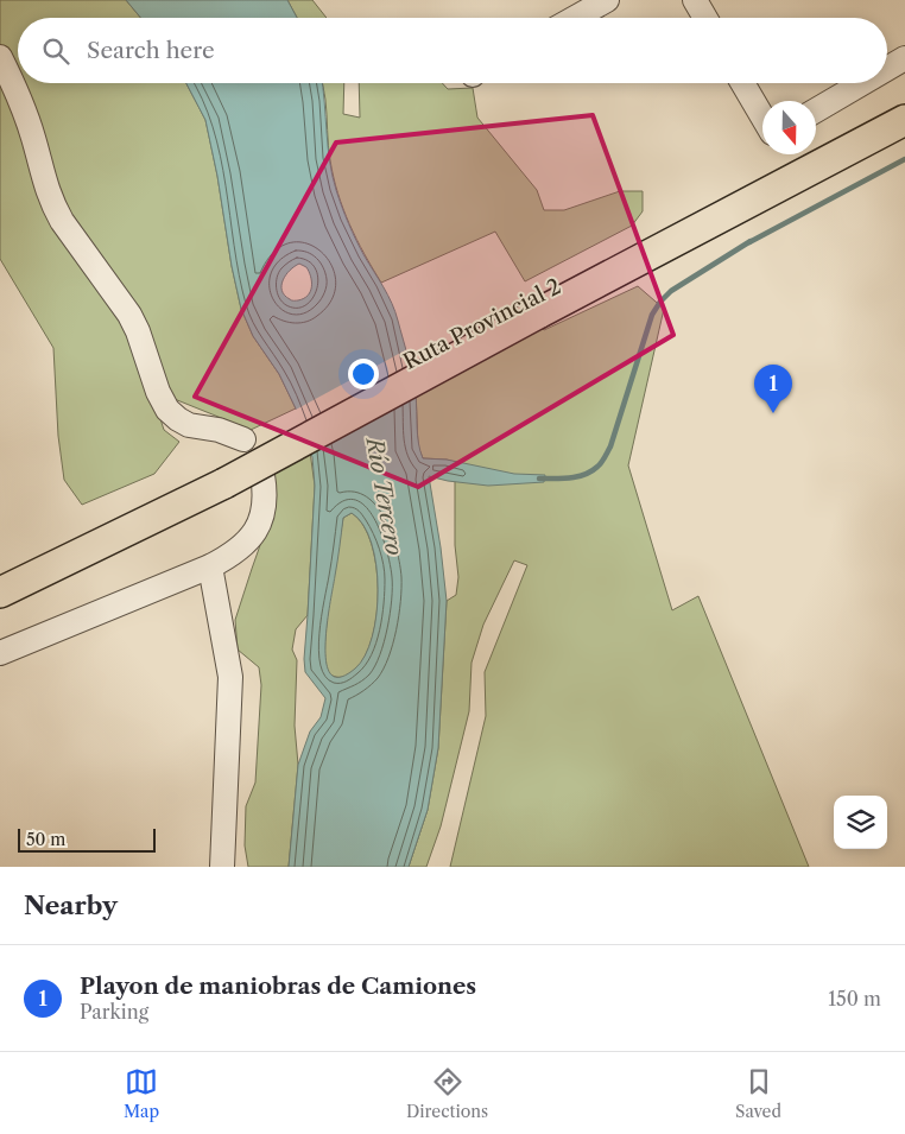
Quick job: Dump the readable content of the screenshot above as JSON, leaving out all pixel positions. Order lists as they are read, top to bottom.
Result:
{
  "streets": {
    "main road": ["Ruta Provincial 2"]
  },
  "water": ["Río Tercero"],
  "scale_bar": "50 m",
  "north": "bottom",
  "page": {
    "search": "Search here",
    "pins": "1",
    "scale": "50 m",
    "heading": "Nearby",
    "list": [
      {
        "mark": "1",
        "name": "Playon de maniobras de Camiones",
        "note": "Parking",
        "value": "150 m"
      }
    ],
    "nav": ["Map", "Directions", "Saved"]
  }
}
